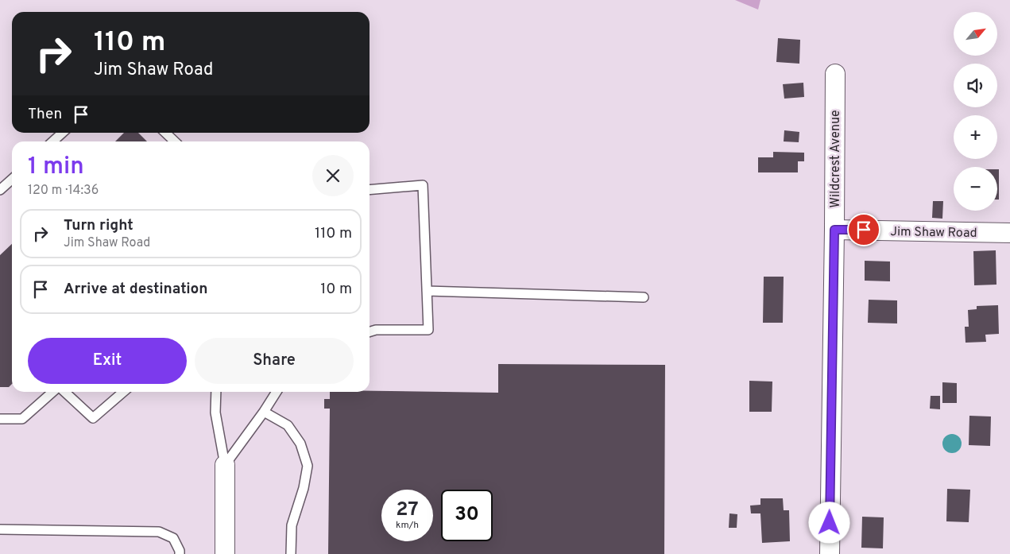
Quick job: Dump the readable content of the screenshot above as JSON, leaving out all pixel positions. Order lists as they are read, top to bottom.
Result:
{
  "streets": {
    "street": ["Wildcrest Avenue", "Jim Shaw Road"]
  },
  "crossings": [
    ["Wildcrest Avenue", "Jim Shaw Road"]
  ],
  "north": "top right",
  "page": {
    "map_buttons": ["+", "−"],
    "turn": ["110 m", "Jim Shaw Road"],
    "then": "Then",
    "heading": ["1 min", "120 m · 14:36"],
    "list": [
      {
        "name": "Turn right",
        "note": "Jim Shaw Road",
        "value": "110 m"
      },
      {
        "name": "Arrive at destination",
        "value": "10 m"
      }
    ],
    "buttons": ["Exit", "Share"],
    "speed": "27 km/h",
    "limit": "30"
  }
}
